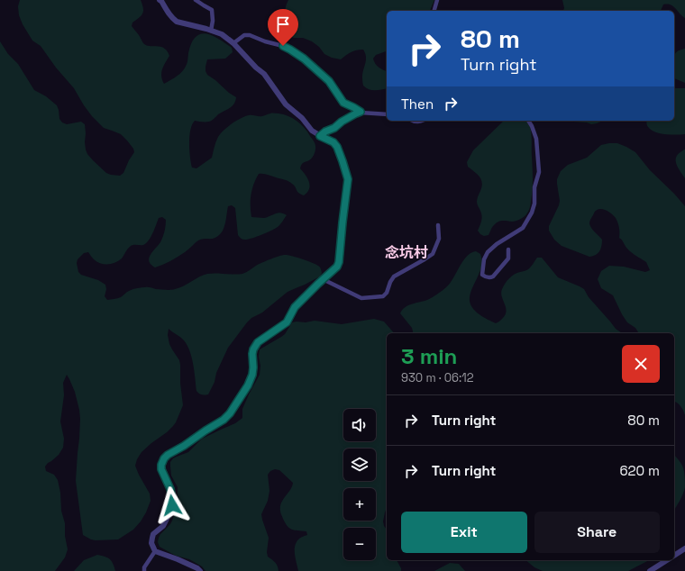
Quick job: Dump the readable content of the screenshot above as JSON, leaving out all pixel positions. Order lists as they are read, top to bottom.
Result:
{
  "districts": ["念坑村"],
  "page": {
    "turn": ["80 m", "Turn right"],
    "then": "Then",
    "heading": ["3 min", "930 m · 06:12"],
    "list": [
      {
        "name": "Turn right",
        "value": "80 m"
      },
      {
        "name": "Turn right",
        "value": "620 m"
      }
    ],
    "map_buttons": ["+", "−"],
    "buttons": ["Exit", "Share"]
  }
}
